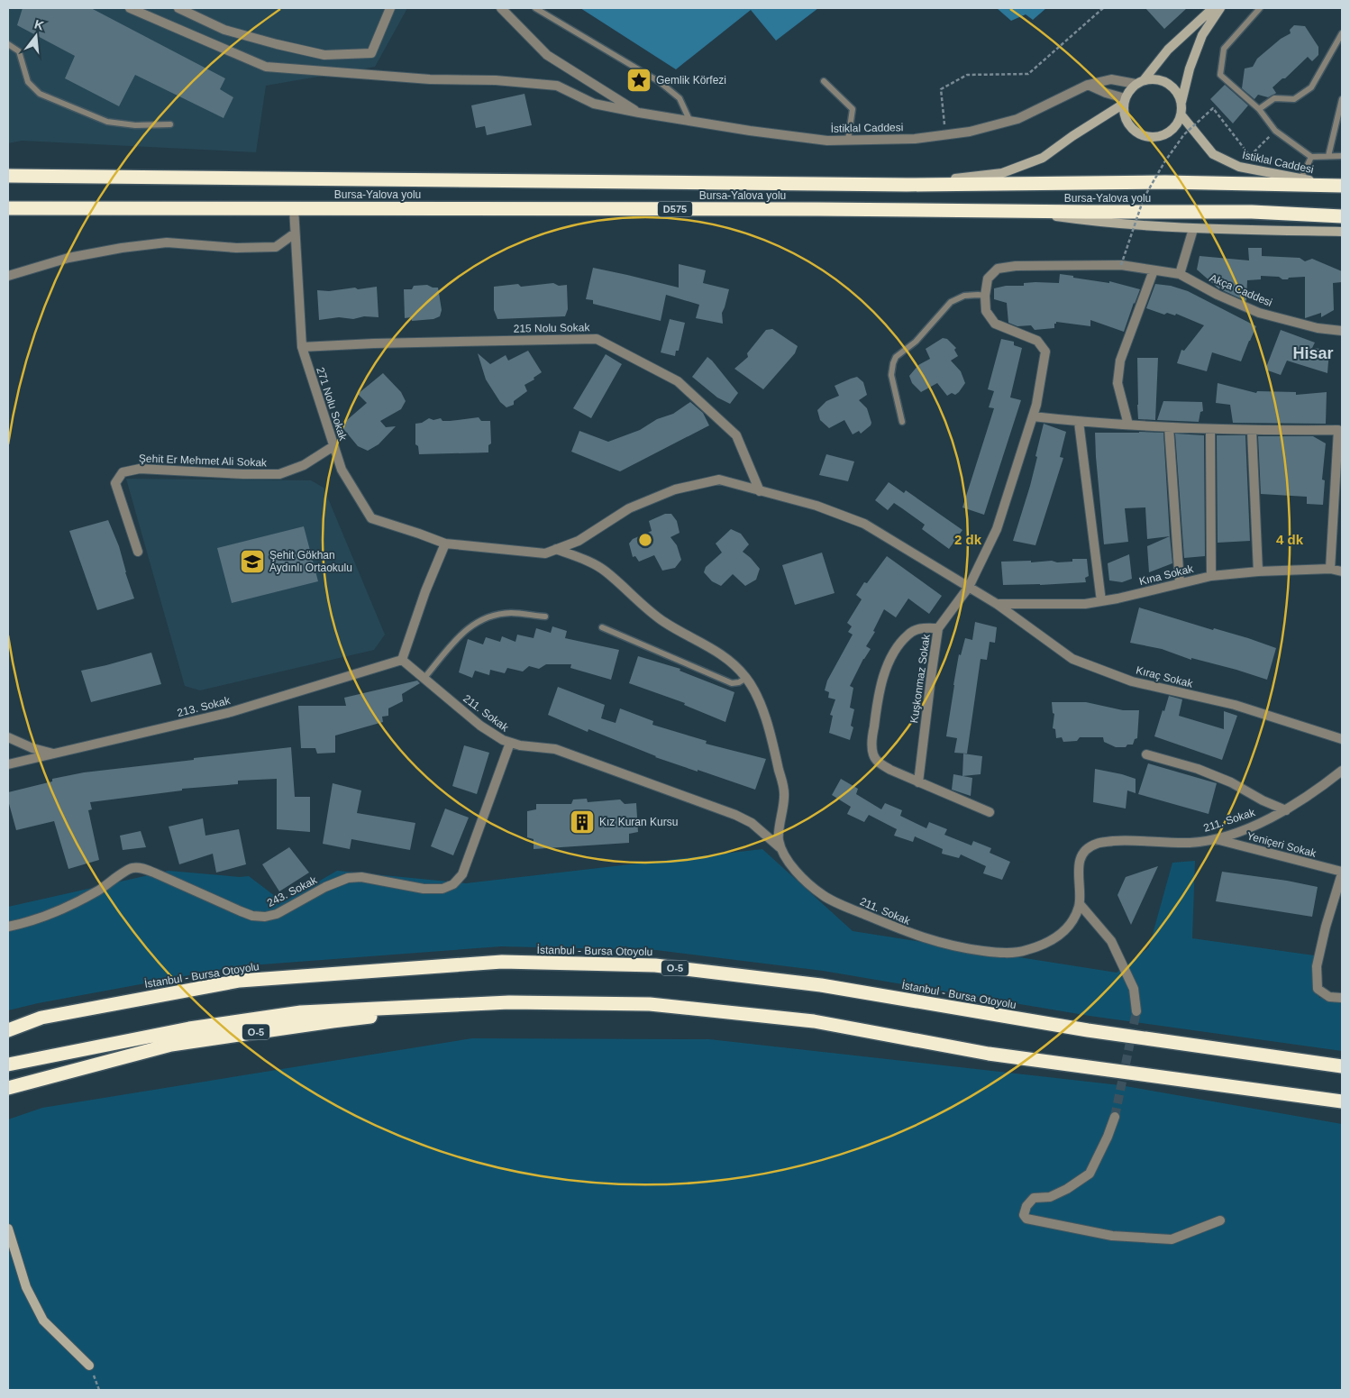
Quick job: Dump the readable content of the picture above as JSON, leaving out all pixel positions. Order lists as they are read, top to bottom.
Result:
{
  "streets": {
    "highway": [
      "Bursa-Yalova yolu",
      "D575",
      "İstanbul - Bursa Otoyolu",
      "O-5"
    ],
    "main road": ["İstiklal Caddesi"],
    "street": [
      "Akça Caddesi",
      "215 Nolu Sokak",
      "271 Nolu Sokak",
      "Şehit Er Mehmet Ali Sokak",
      "Kına Sokak",
      "Kıraç Sokak",
      "Kuşkonmaz Sokak",
      "213. Sokak",
      "211. Sokak",
      "Yeniçeri Sokak",
      "243. Sokak"
    ]
  },
  "crossings": [
    ["İstiklal Caddesi", "Bursa-Yalova yolu"],
    ["Bursa-Yalova yolu", "271 Nolu Sokak"],
    ["215 Nolu Sokak", "271 Nolu Sokak"],
    ["215 Nolu Sokak", "Kıraç Sokak"],
    ["271 Nolu Sokak", "Şehit Er Mehmet Ali Sokak"],
    ["271 Nolu Sokak", "Kıraç Sokak"],
    ["Kına Sokak", "Kıraç Sokak"],
    ["Kıraç Sokak", "Kuşkonmaz Sokak"],
    ["213. Sokak", "211. Sokak"],
    ["211. Sokak", "Yeniçeri Sokak"],
    ["211. Sokak", "243. Sokak"]
  ],
  "districts": ["Hisar"],
  "places": {
    "place": ["Gemlik Körfezi"],
    "school or university": ["Şehit Gökhan Aydınlı Ortaokulu"],
    "building": ["Kız Kuran Kursu"]
  },
  "north": "top",
  "rings": ["2 dk", "4 dk"]
}
